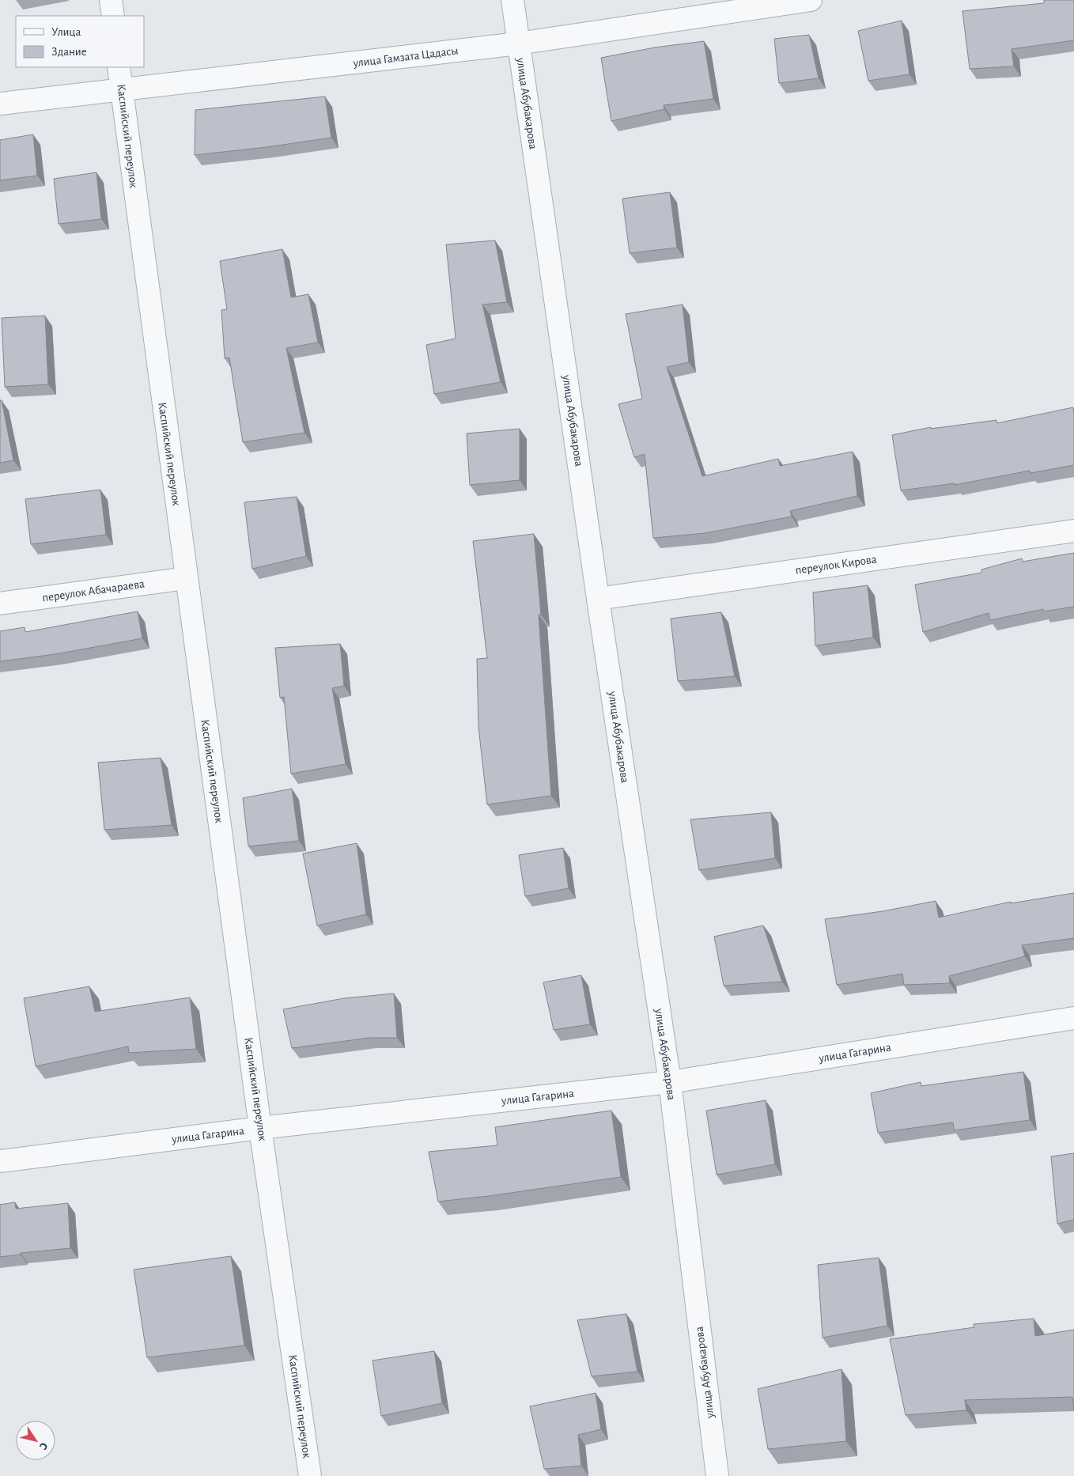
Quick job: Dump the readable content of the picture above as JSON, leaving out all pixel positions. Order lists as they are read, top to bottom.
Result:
{
  "streets": {
    "street": [
      "улица Гамзата Цадасы",
      "улица Абубакарова",
      "Каспийский переулок",
      "переулок Кирова",
      "переулок Абачараева",
      "улица Гагарина"
    ]
  },
  "crossings": [
    ["улица Гамзата Цадасы", "улица Абубакарова"],
    ["улица Гамзата Цадасы", "Каспийский переулок"],
    ["улица Абубакарова", "переулок Кирова"],
    ["улица Абубакарова", "улица Гагарина"],
    ["Каспийский переулок", "переулок Абачараева"],
    ["Каспийский переулок", "улица Гагарина"]
  ],
  "legend": ["Улица", "Здание"],
  "north": "bottom right"
}
